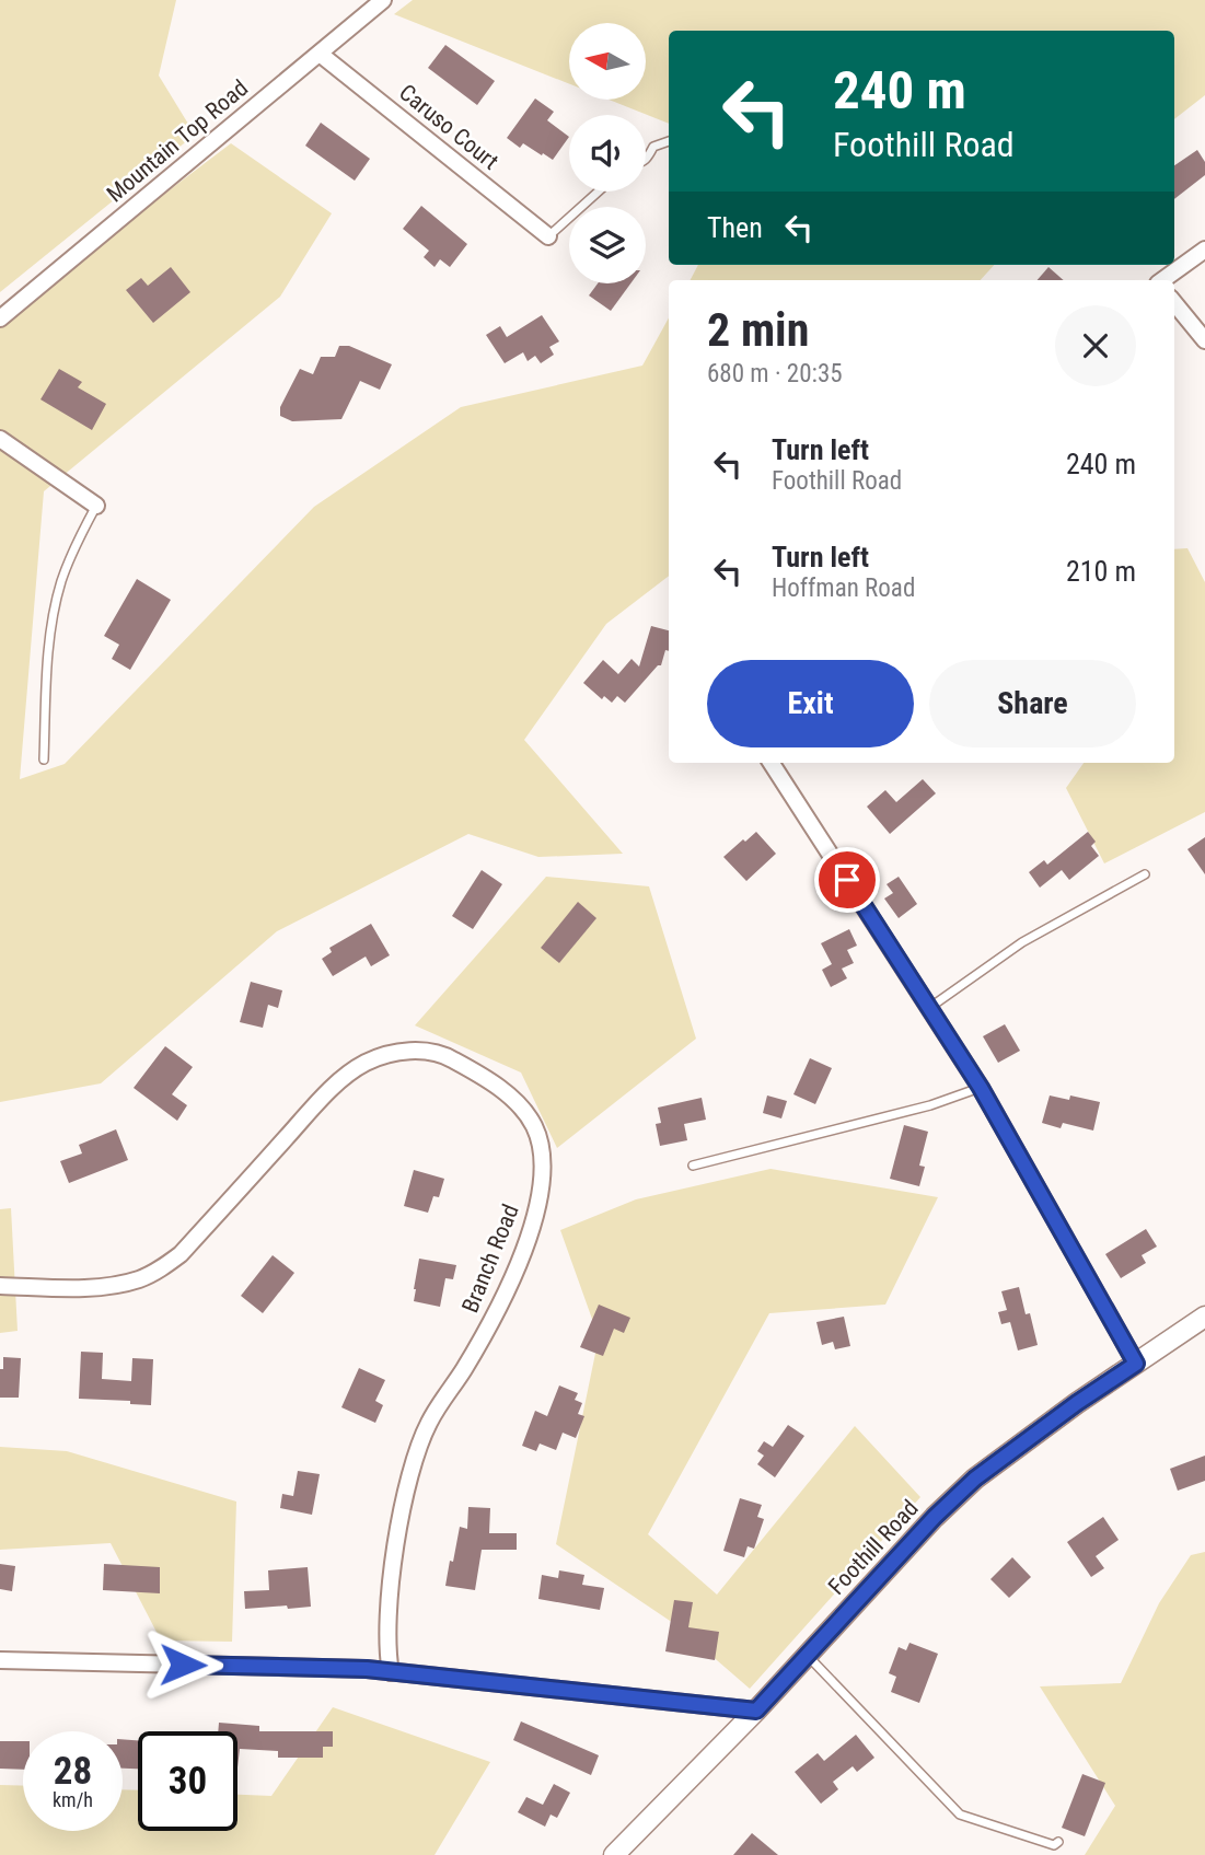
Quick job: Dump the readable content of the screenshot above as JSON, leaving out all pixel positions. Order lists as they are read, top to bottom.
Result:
{
  "streets": {
    "street": [
      "Caruso Court",
      "Mountain Top Road",
      "Branch Road",
      "Foothill Road"
    ]
  },
  "crossings": [
    ["Caruso Court", "Mountain Top Road"]
  ],
  "north": "left",
  "page": {
    "turn": ["240 m", "Foothill Road"],
    "then": "Then",
    "heading": ["2 min", "680 m · 20:35"],
    "list": [
      {
        "name": "Turn left",
        "note": "Foothill Road",
        "value": "240 m"
      },
      {
        "name": "Turn left",
        "note": "Hoffman Road",
        "value": "210 m"
      }
    ],
    "buttons": ["Exit", "Share"],
    "speed": "28 km/h",
    "limit": "30"
  }
}
